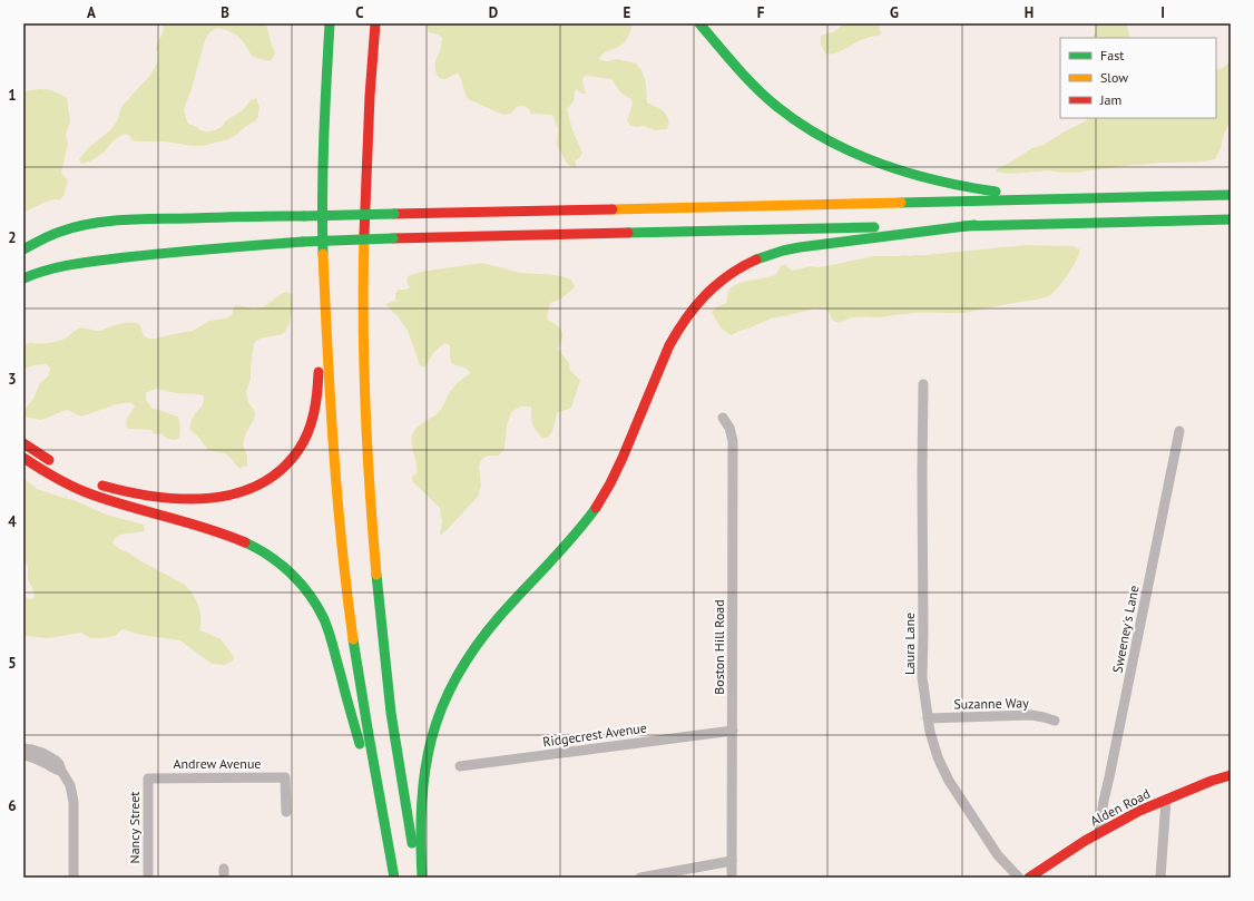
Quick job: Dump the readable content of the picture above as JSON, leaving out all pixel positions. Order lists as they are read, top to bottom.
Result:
{
  "streets": {
    "main road": ["Alden Road"],
    "street": [
      "Sweeney's Lane",
      "Laura Lane",
      "Boston Hill Road",
      "Suzanne Way",
      "Ridgecrest Avenue",
      "Andrew Avenue",
      "Nancy Street"
    ]
  },
  "crossings": [
    ["Sweeney's Lane", "Alden Road"],
    ["Laura Lane", "Suzanne Way"],
    ["Boston Hill Road", "Ridgecrest Avenue"],
    ["Andrew Avenue", "Nancy Street"]
  ],
  "legend": ["Fast", "Slow", "Jam"],
  "grid": {
    "columns": [
      "A",
      "B",
      "C",
      "D",
      "E",
      "F",
      "G",
      "H",
      "I"
    ],
    "rows": [
      "1",
      "2",
      "3",
      "4",
      "5",
      "6"
    ]
  }
}
